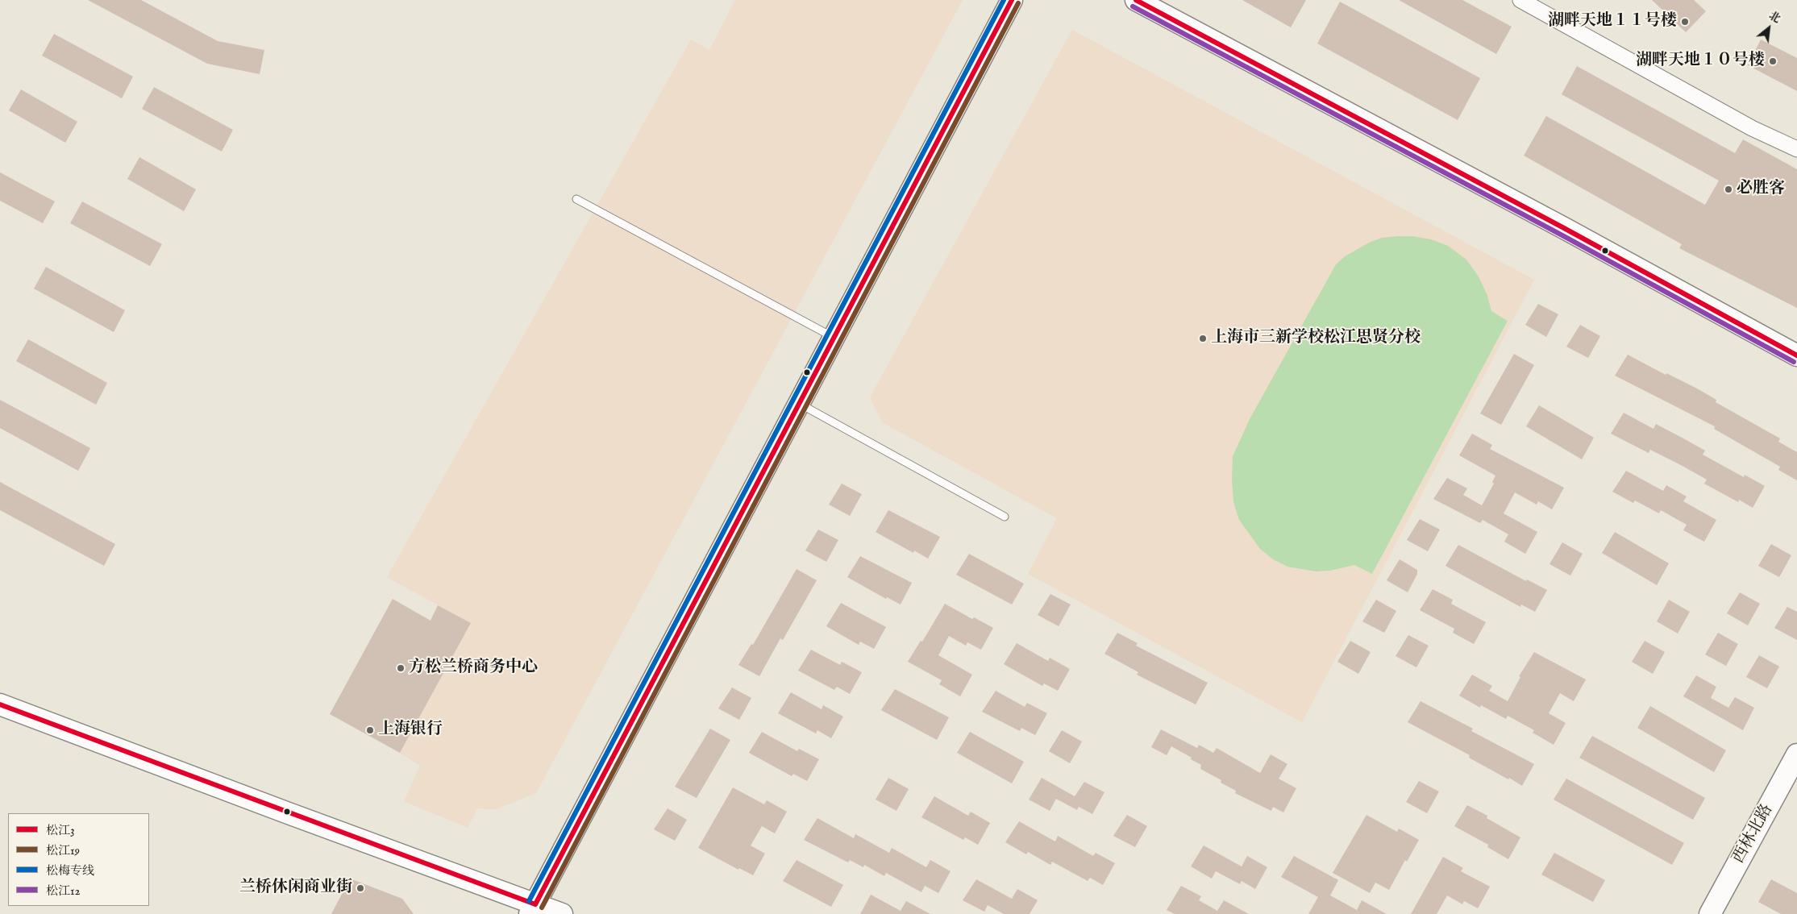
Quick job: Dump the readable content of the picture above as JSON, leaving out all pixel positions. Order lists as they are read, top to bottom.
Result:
{
  "streets": {
    "main road": ["西林北路"]
  },
  "places": [
    "湖畔天地１１号楼",
    "湖畔天地１０号楼",
    "必胜客",
    "上海市三新学校松江思贤分校",
    "方松兰桥商务中心",
    "上海银行",
    "兰桥休闲商业街"
  ],
  "lines": [
    "transit line 松江3",
    "transit line 松梅专线",
    "transit line 松江19",
    "transit line 松江12"
  ],
  "legend": [
    "松江3",
    "松江19",
    "松梅专线",
    "松江12"
  ],
  "north": "top right"
}
